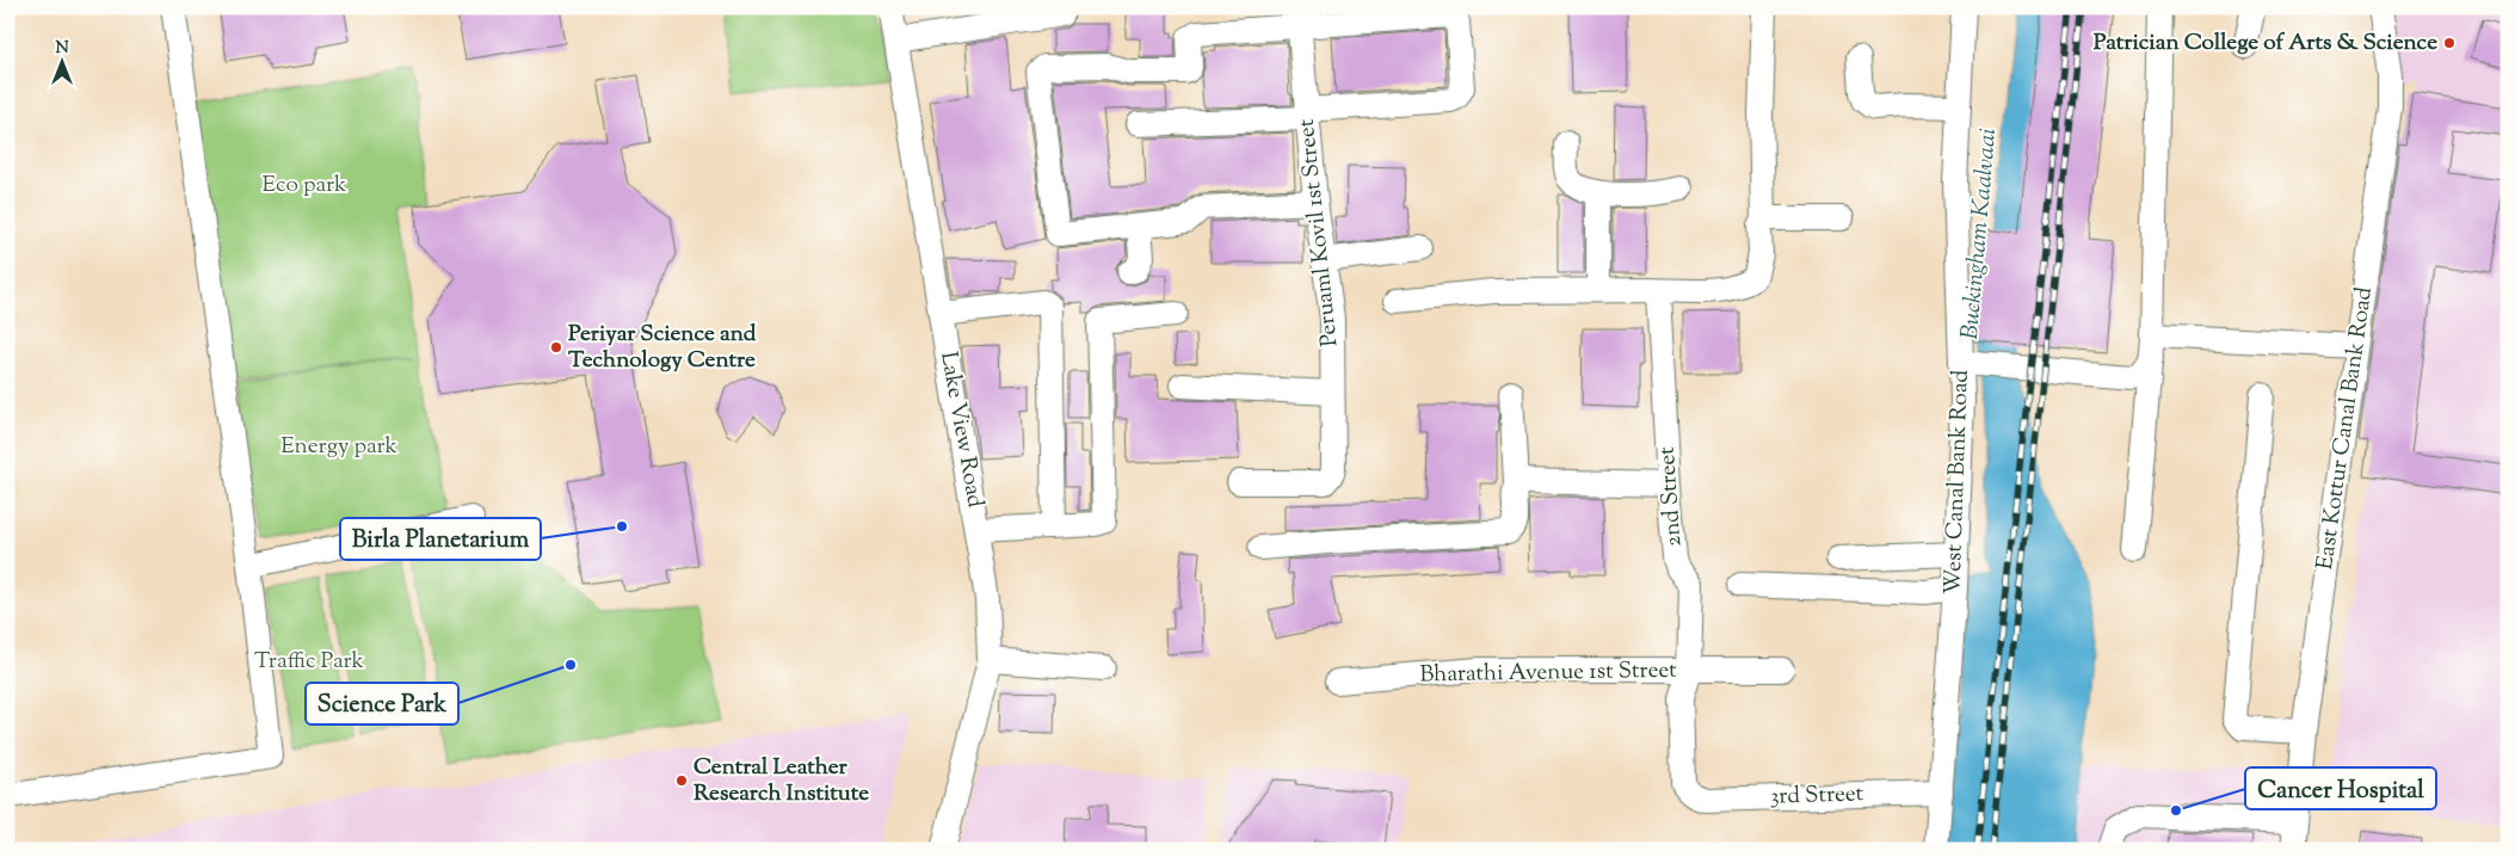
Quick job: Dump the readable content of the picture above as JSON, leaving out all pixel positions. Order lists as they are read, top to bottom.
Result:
{
  "streets": {
    "street": [
      "Peruaml Kovil 1st Street",
      "East Kottur Canal Bank Road",
      "Lake View Road",
      "West Canal Bank Road",
      "2nd Street",
      "Bharathi Avenue 1st Street",
      "3rd Street"
    ]
  },
  "crossings": [
    ["West Canal Bank Road", "3rd Street"],
    ["2nd Street", "Bharathi Avenue 1st Street"],
    ["2nd Street", "3rd Street"]
  ],
  "water": ["Buckingham Kaalvaai"],
  "parks": ["Eco park", "Energy park", "Traffic Park"],
  "places": [
    "Patrician College of Arts & Science",
    "Periyar Science and Technology Centre",
    "Birla Planetarium",
    "Science Park",
    "Central Leather Research Institute",
    "Cancer Hospital"
  ],
  "north": "top"
}
